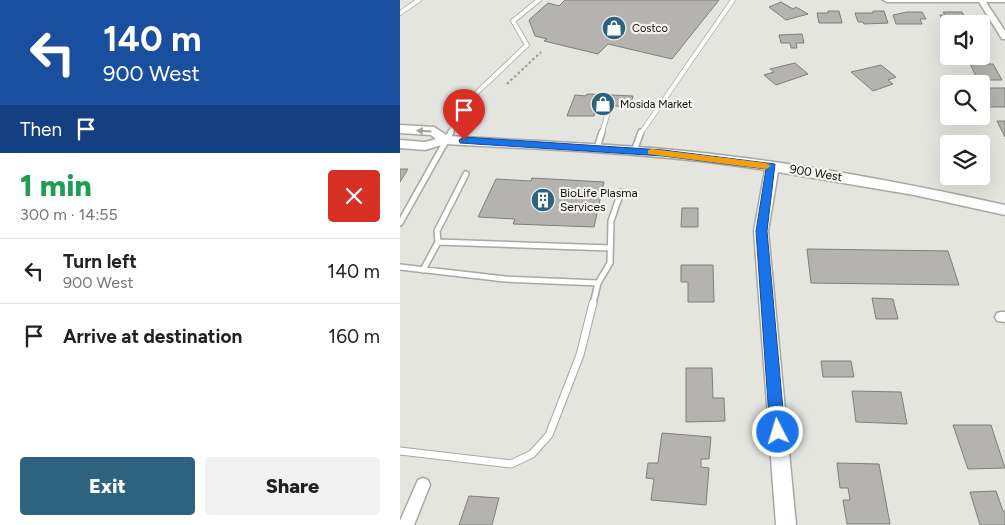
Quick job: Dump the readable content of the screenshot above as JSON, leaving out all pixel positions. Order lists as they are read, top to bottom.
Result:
{
  "streets": {
    "street": ["900 West"]
  },
  "places": {
    "shop": ["Costco", "Mosida Market"],
    "building": ["BioLife Plasma Services"]
  },
  "page": {
    "turn": ["140 m", "900 West"],
    "then": "Then",
    "heading": ["1 min", "300 m · 14:55"],
    "list": [
      {
        "name": "Turn left",
        "note": "900 West",
        "value": "140 m"
      },
      {
        "name": "Arrive at destination",
        "value": "160 m"
      }
    ],
    "buttons": ["Exit", "Share"]
  }
}
